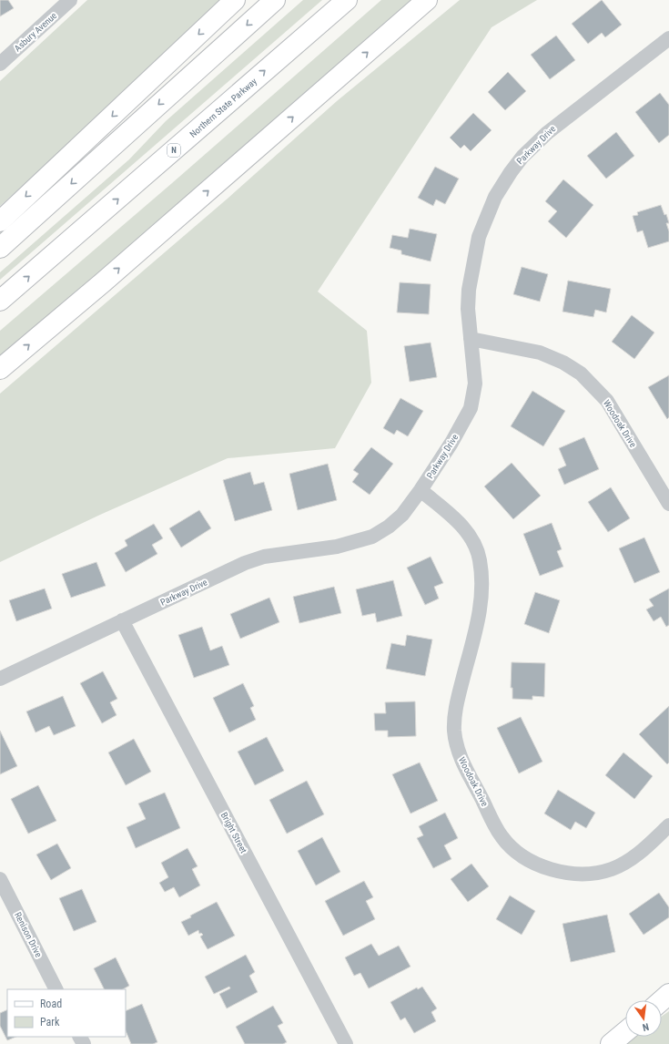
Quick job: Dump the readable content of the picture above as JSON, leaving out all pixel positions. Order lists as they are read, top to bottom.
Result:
{
  "streets": {
    "main road": ["Northern State Parkway", "N"],
    "street": [
      "Asbury Avenue",
      "Parkway Drive",
      "Woodoak Drive",
      "Bright Street",
      "Renison Drive"
    ]
  },
  "crossings": [
    ["Parkway Drive", "Woodoak Drive"],
    ["Parkway Drive", "Bright Street"]
  ],
  "legend": ["Road", "Park"],
  "north": "bottom"
}
